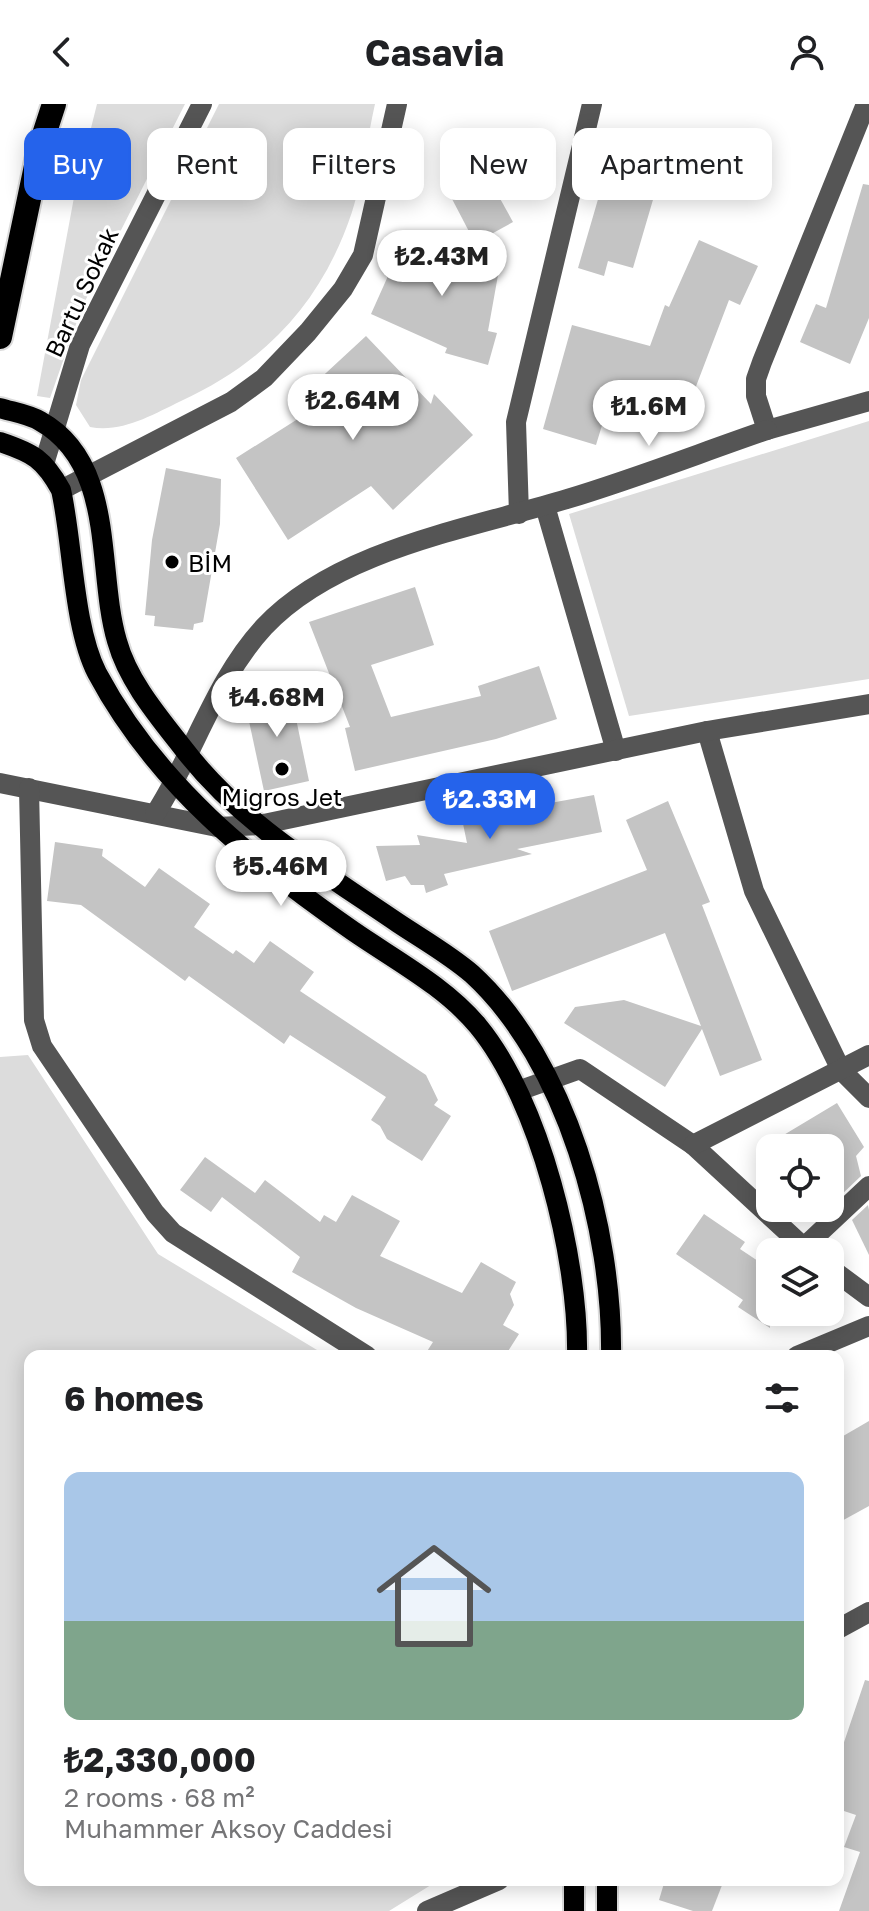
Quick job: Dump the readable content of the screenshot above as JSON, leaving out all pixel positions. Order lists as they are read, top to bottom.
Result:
{
  "streets": {
    "street": ["Bartu Sokak"]
  },
  "places": ["BİM", "Migros Jet"],
  "page": {
    "header": "Casavia",
    "chip": [
      "Buy",
      "Rent",
      "Filters",
      "New",
      "Apartment"
    ],
    "price": [
      "₺2.43M",
      "₺2.64M",
      "₺1.6M",
      "₺4.68M",
      "₺2.33M",
      "₺5.46M"
    ],
    "heading": "6 homes",
    "list": [
      {
        "name": "₺2,330,000",
        "note": "2 rooms · 68 m² · Muhammer Aksoy Caddesi"
      }
    ]
  }
}
